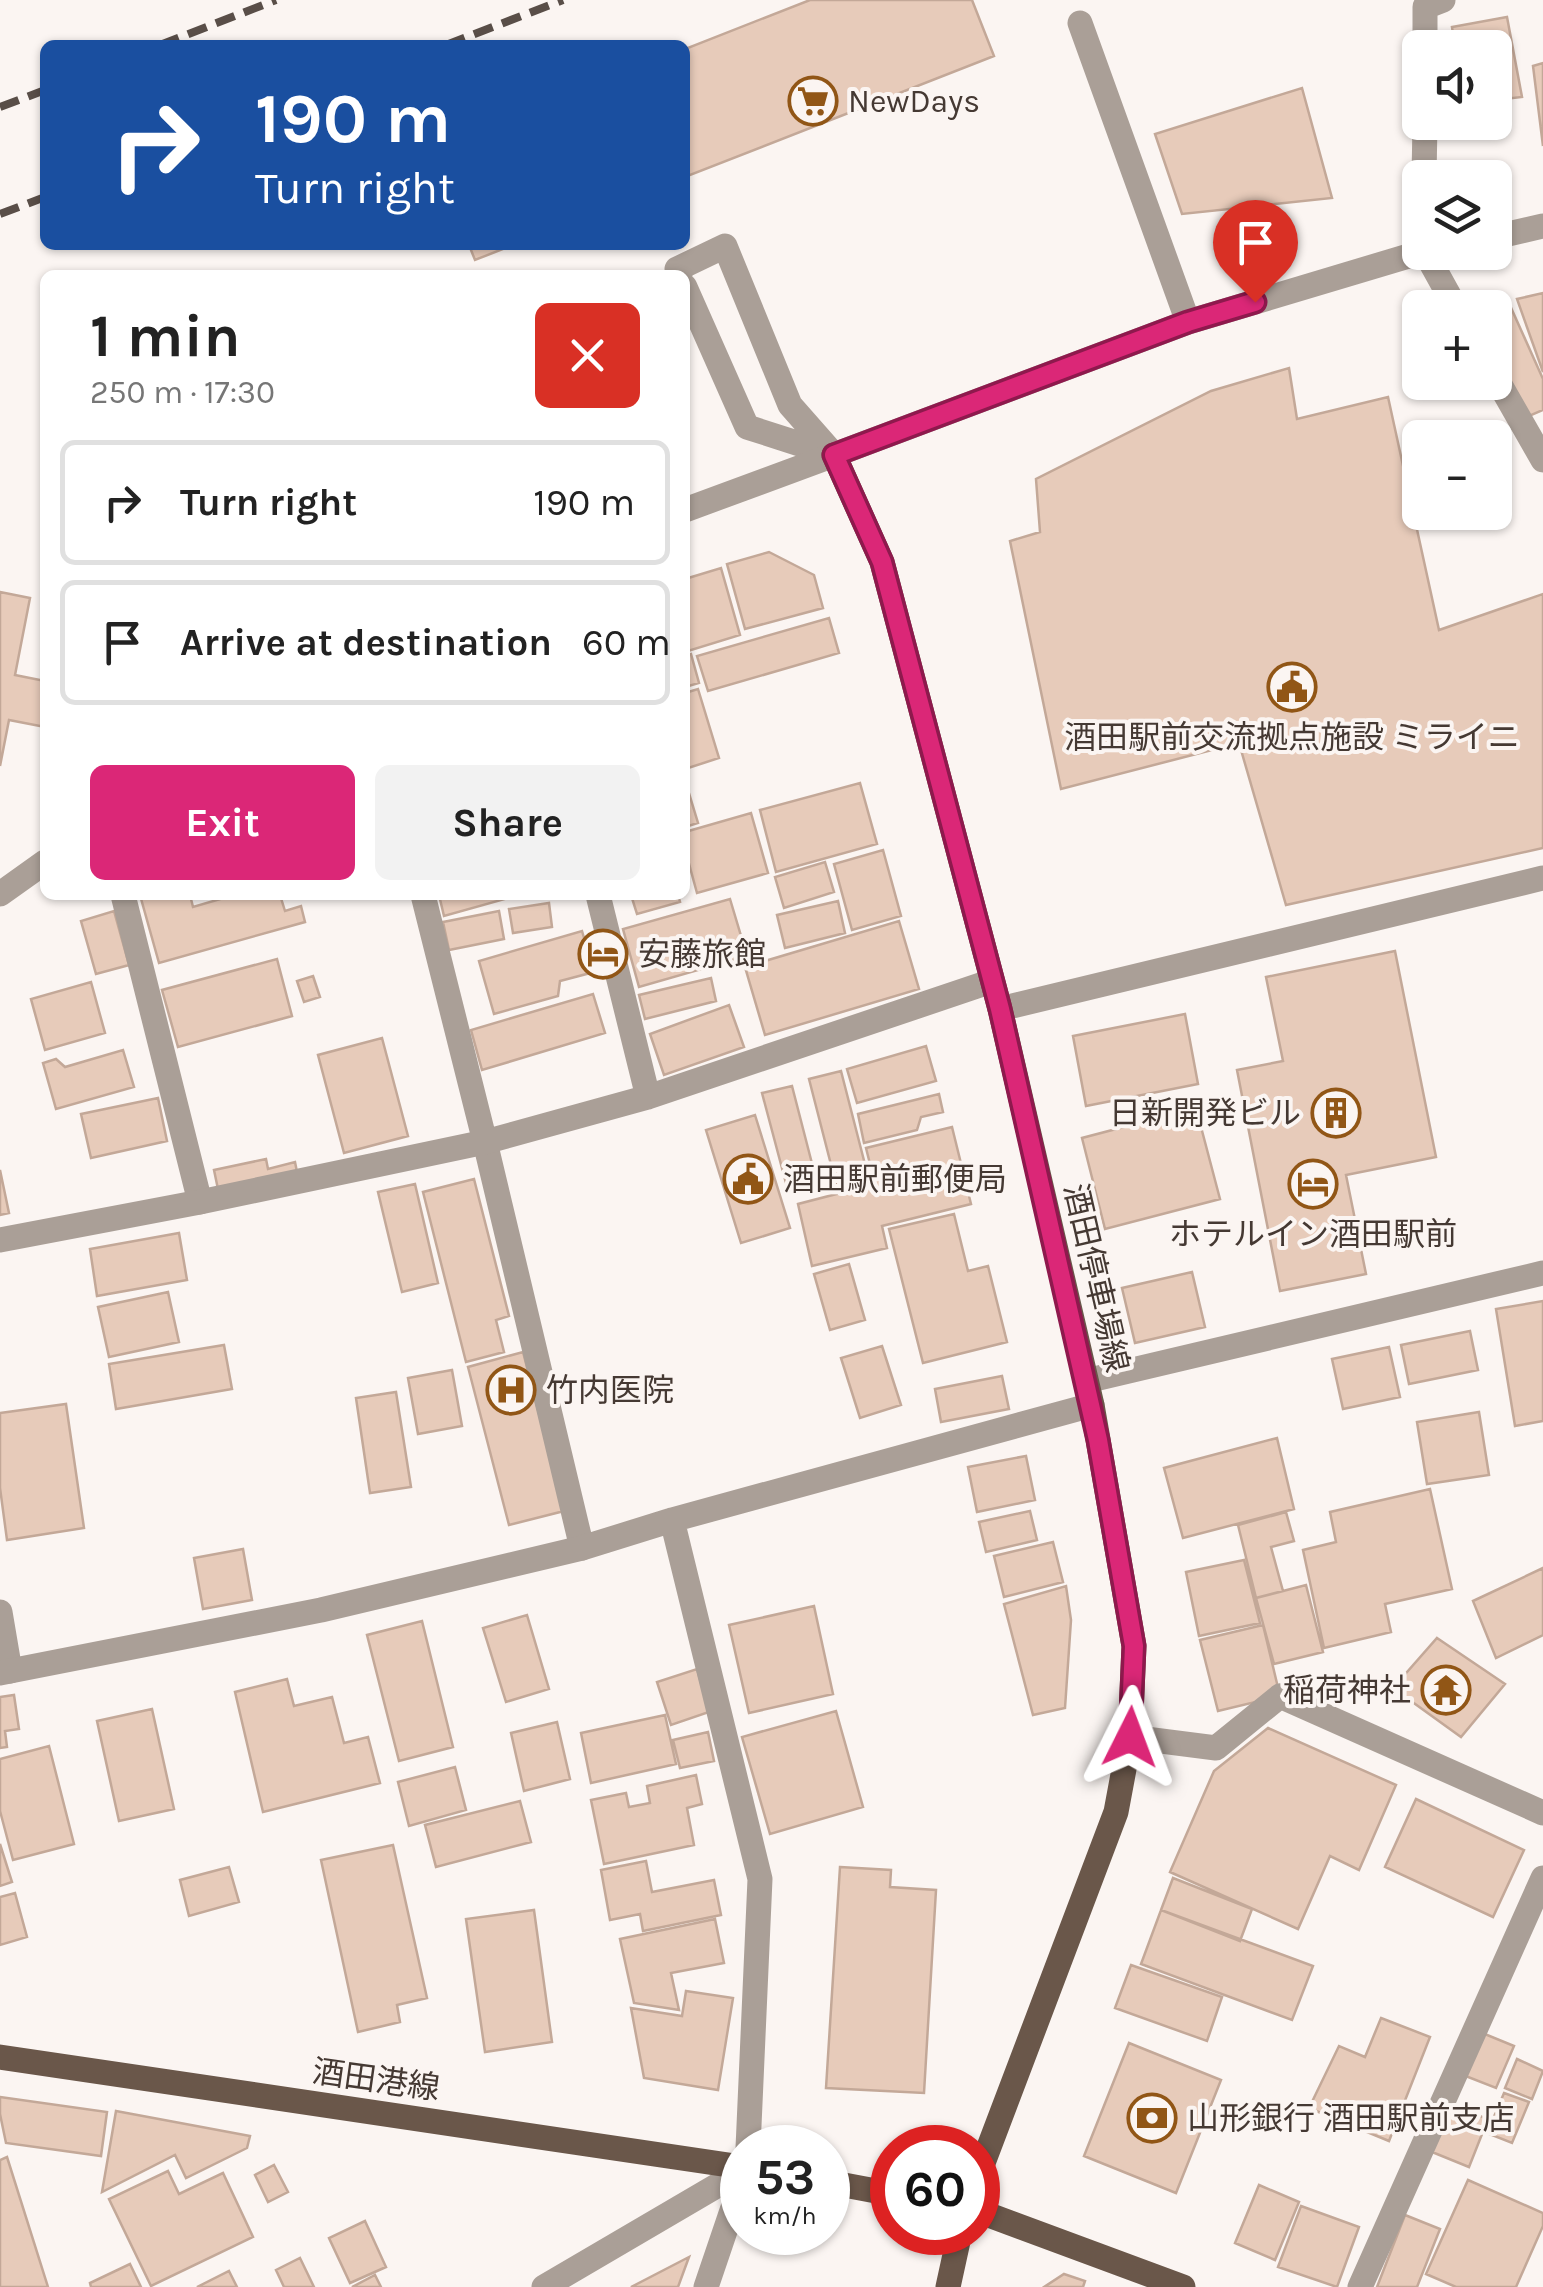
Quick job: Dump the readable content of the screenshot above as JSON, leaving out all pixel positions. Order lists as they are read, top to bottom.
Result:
{
  "streets": {
    "main road": ["酒田停車場線", "酒田港線"]
  },
  "places": {
    "supermarket": ["NewDays"],
    "public building": ["酒田駅前交流拠点施設 ミライニ", "酒田駅前郵便局"],
    "hotel": ["安藤旅館", "ホテルイン酒田駅前"],
    "building": ["日新開発ビル"],
    "hospital": ["竹内医院"],
    "temple": ["稲荷神社"],
    "bank": ["山形銀行 酒田駅前支店"]
  },
  "page": {
    "map_buttons": ["+", "−"],
    "turn": ["190 m", "Turn right"],
    "heading": ["1 min", "250 m · 17:30"],
    "list": [
      {
        "name": "Turn right",
        "value": "190 m"
      },
      {
        "name": "Arrive at destination",
        "value": "60 m"
      }
    ],
    "buttons": ["Exit", "Share"],
    "speed": "53 km/h",
    "limit": "60"
  }
}
